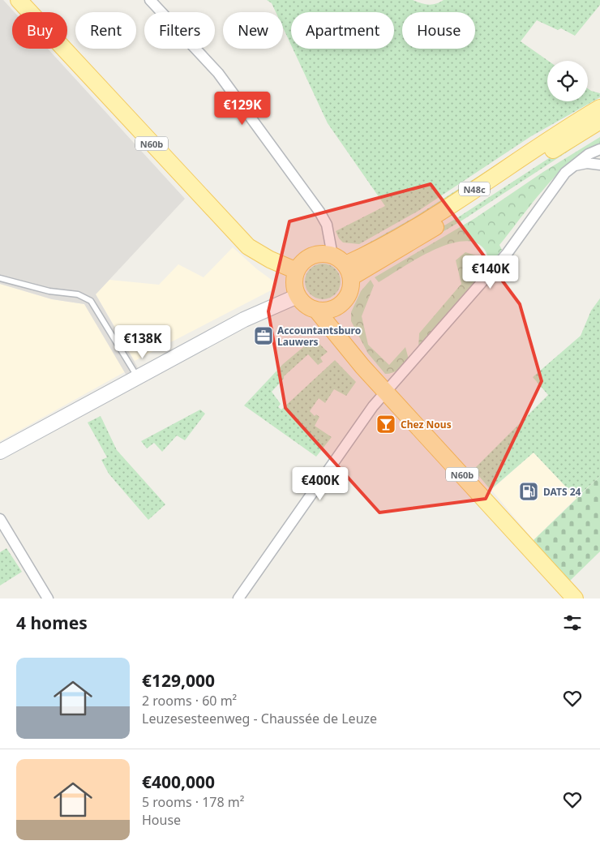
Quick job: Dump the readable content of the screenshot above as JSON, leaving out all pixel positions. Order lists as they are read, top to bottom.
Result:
{
  "streets": {
    "main road": ["N60b", "N48c"]
  },
  "crossings": [
    ["N60b", "N48c"]
  ],
  "places": {
    "office": ["Accountantsburo Lauwers"],
    "bar": ["Chez Nous"],
    "fuel station": ["DATS 24"]
  },
  "page": {
    "chip": [
      "Buy",
      "Rent",
      "Filters",
      "New",
      "Apartment",
      "House"
    ],
    "price": [
      "€129K",
      "€140K",
      "€138K",
      "€400K"
    ],
    "heading": "4 homes",
    "list": [
      {
        "name": "€129,000",
        "note": "2 rooms · 60 m² · Leuzesesteenweg - Chaussée de Leuze"
      },
      {
        "name": "€400,000",
        "note": "5 rooms · 178 m² · House"
      }
    ]
  }
}
